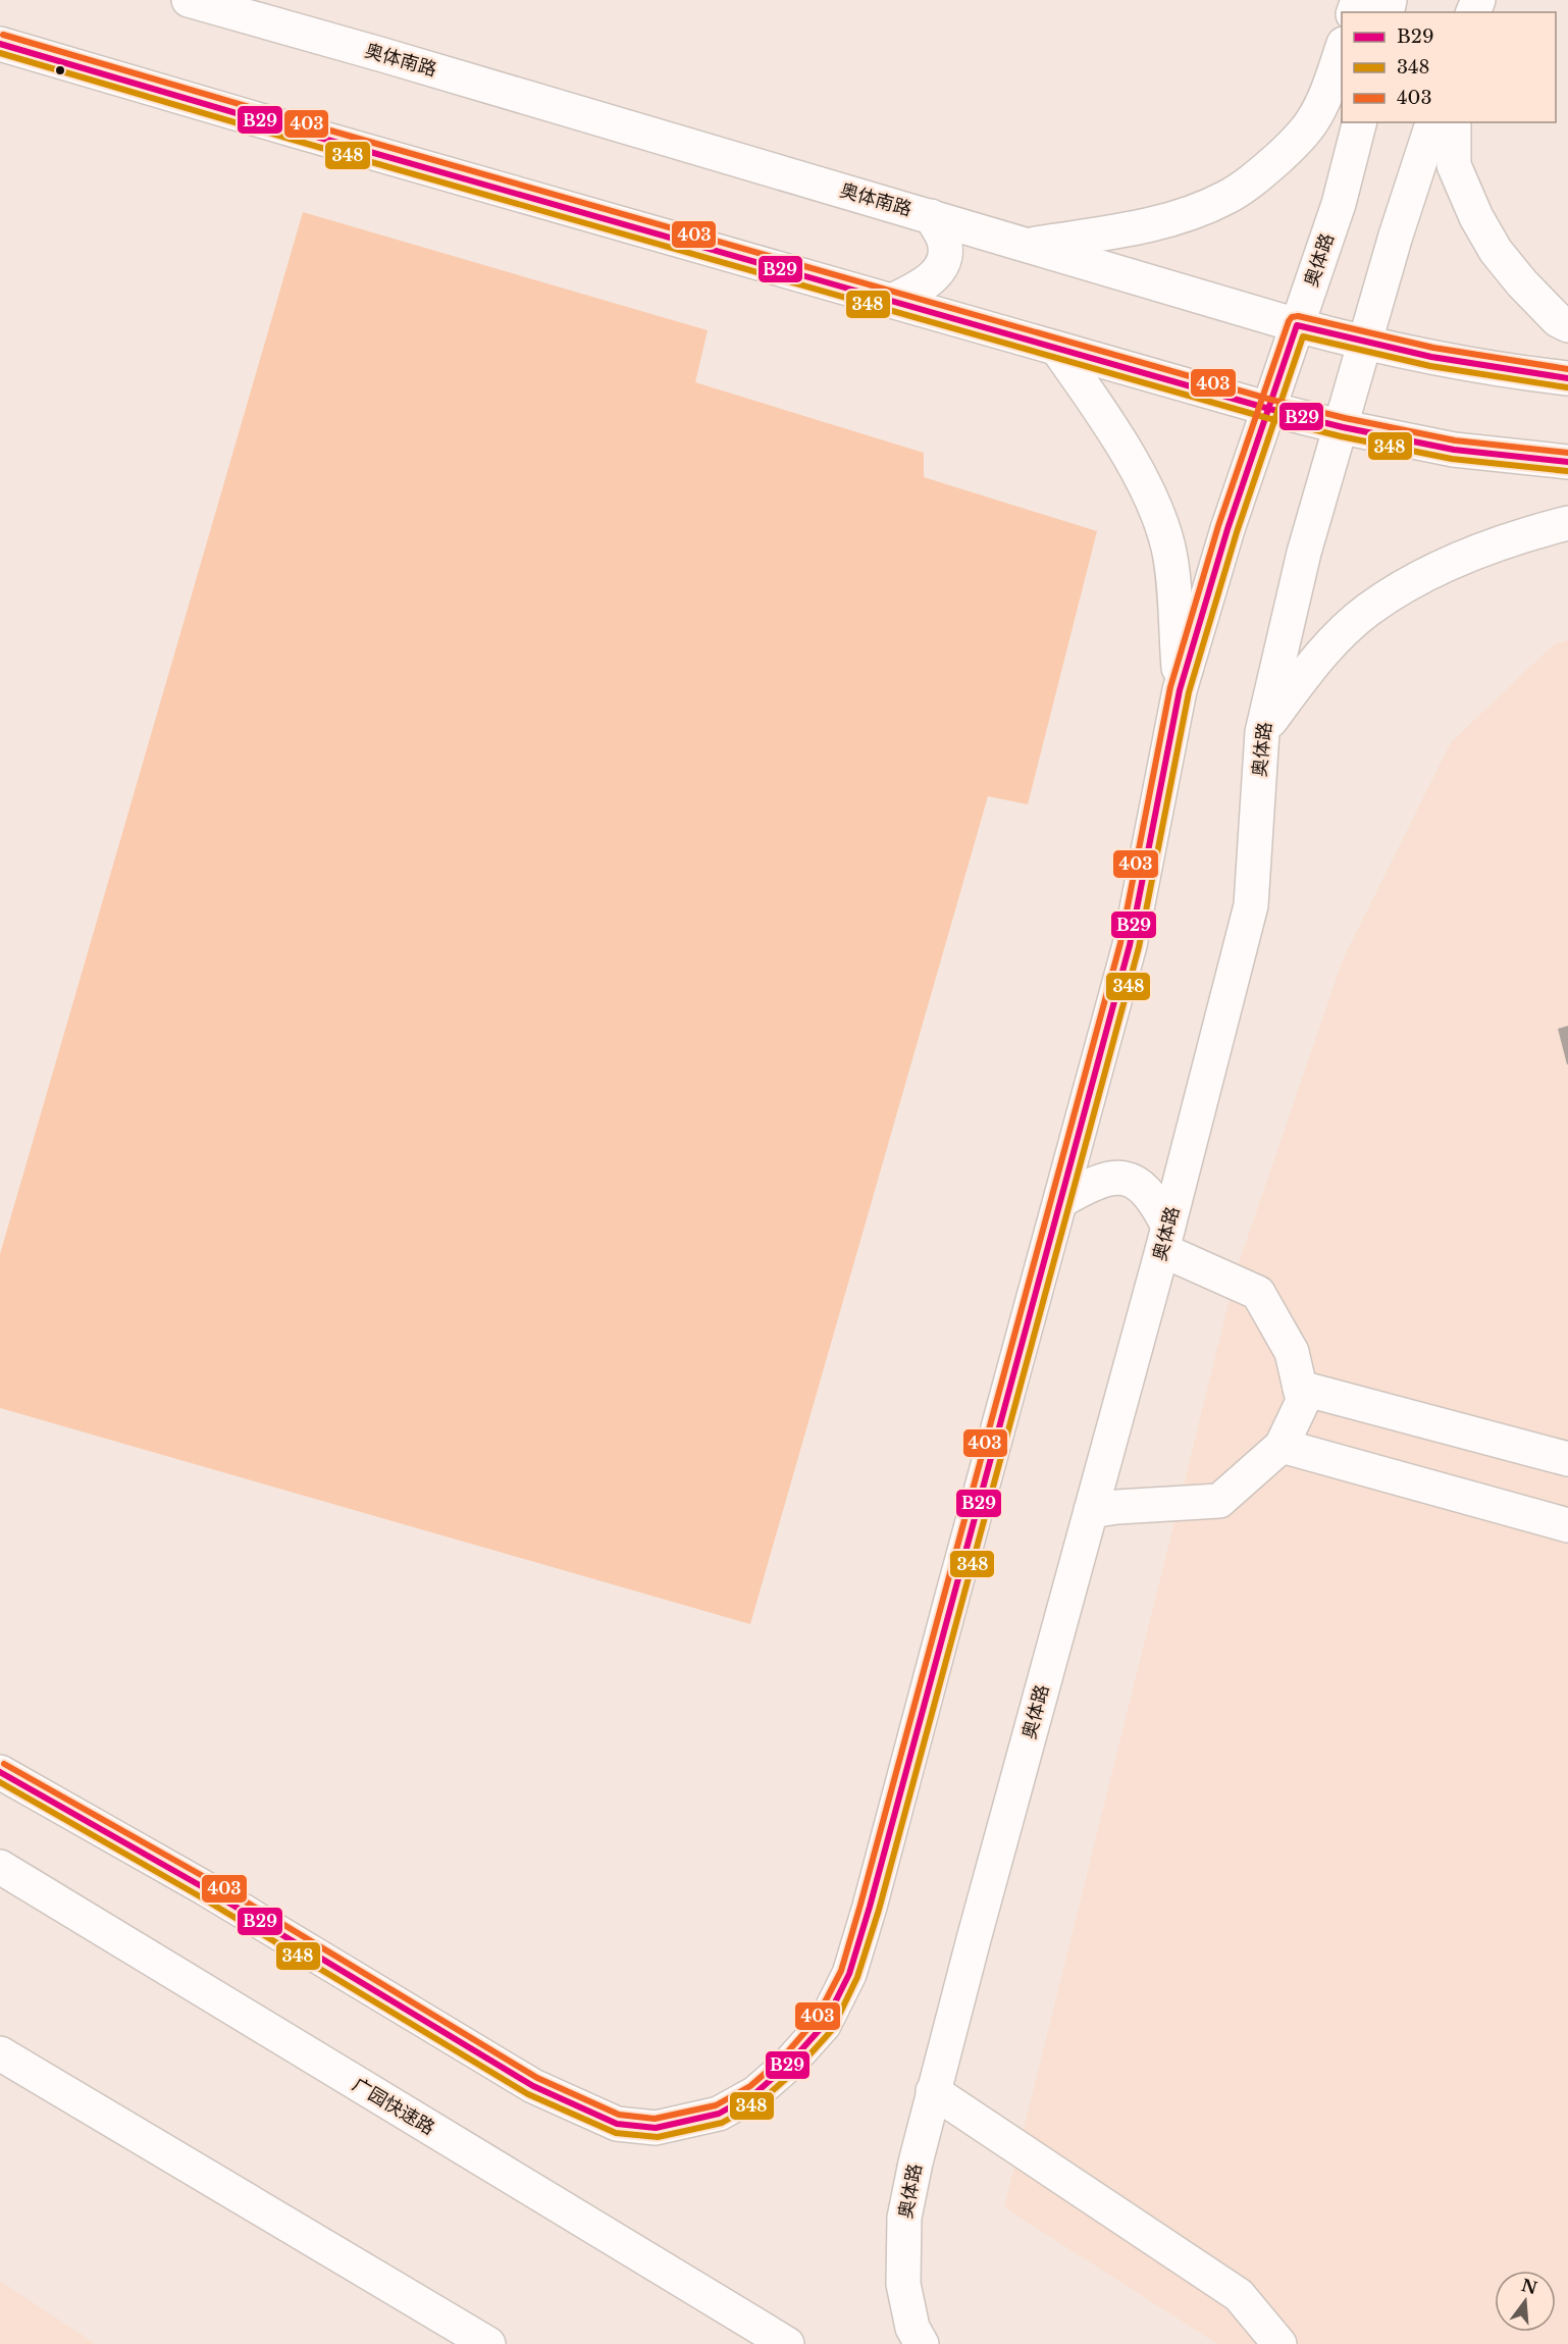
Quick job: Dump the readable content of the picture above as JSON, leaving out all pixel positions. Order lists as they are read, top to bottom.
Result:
{
  "streets": {
    "main road": ["奥体南路", "奥体路", "广园快速路"]
  },
  "crossings": [
    ["奥体南路", "奥体路"]
  ],
  "lines": ["transit line 403", "transit line B29", "transit line 348"],
  "legend": ["B29", "348", "403"],
  "north": "top"
}
